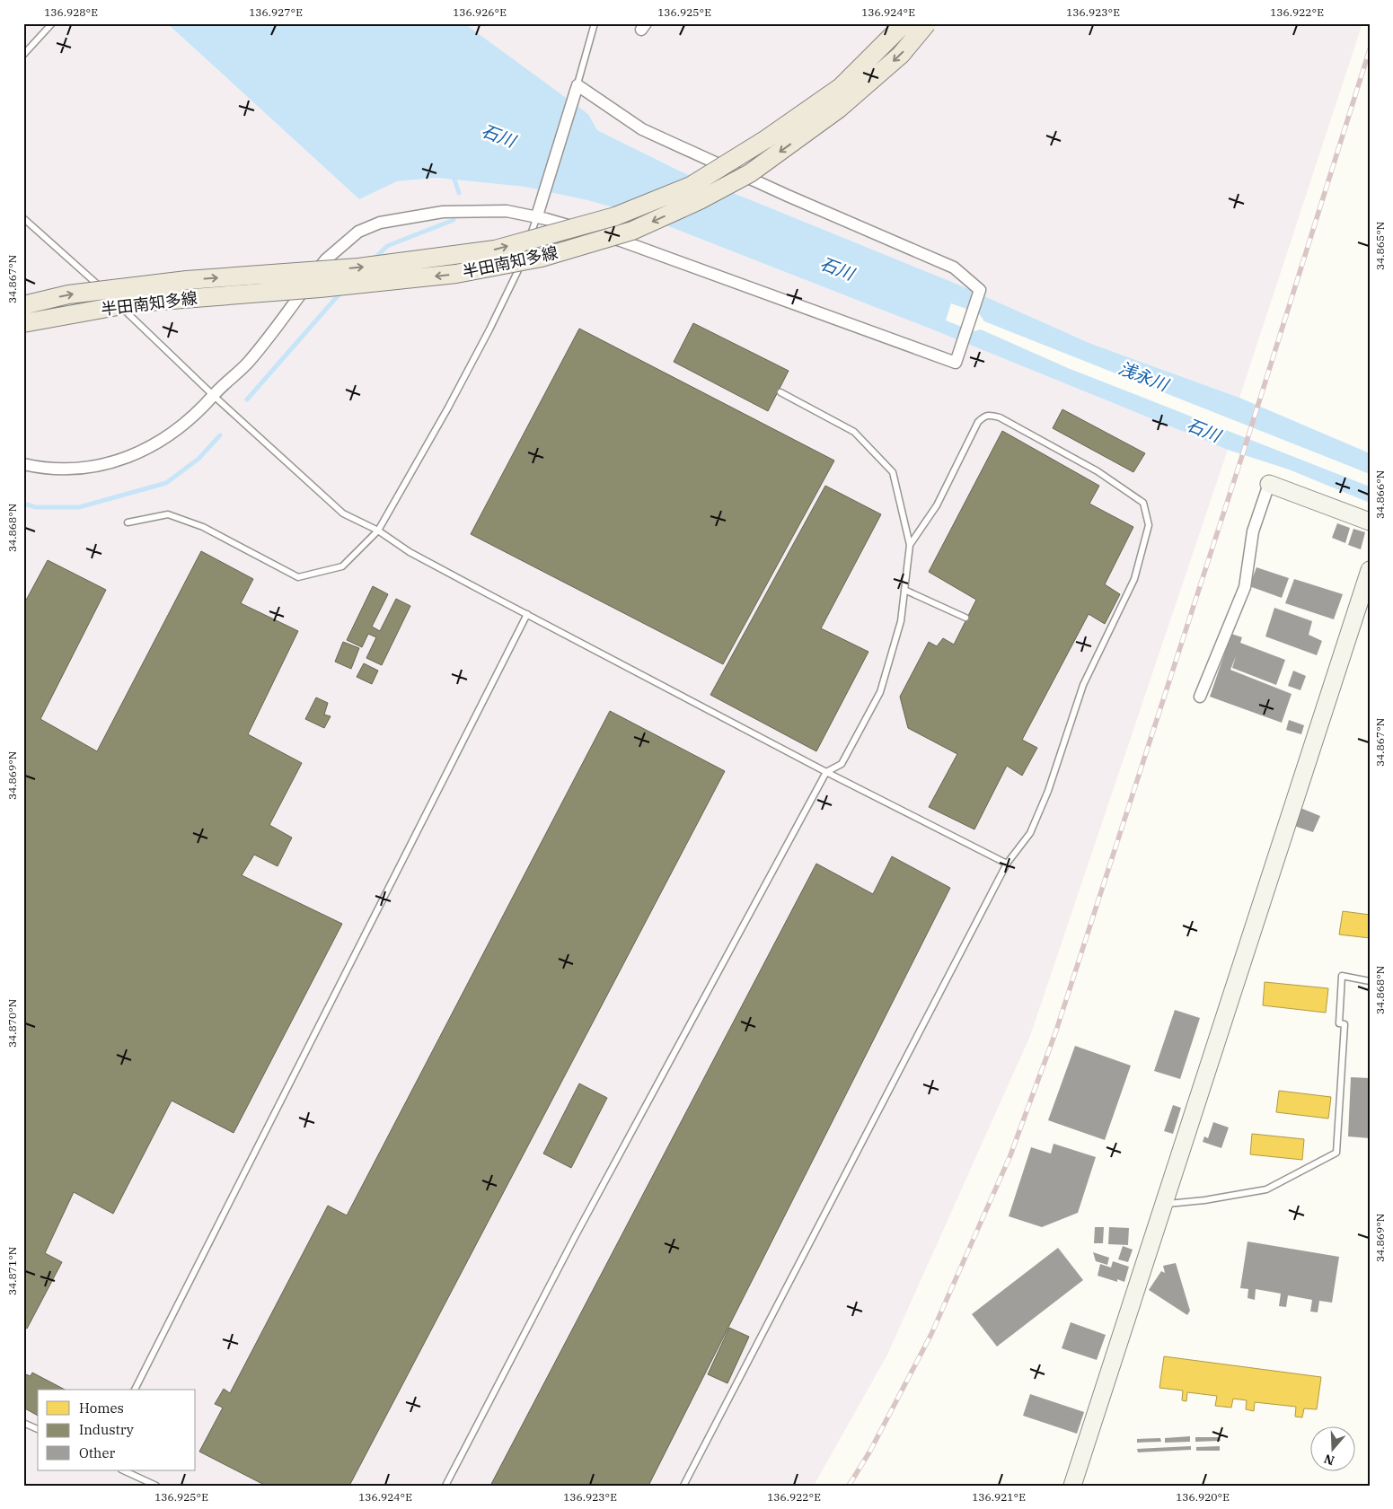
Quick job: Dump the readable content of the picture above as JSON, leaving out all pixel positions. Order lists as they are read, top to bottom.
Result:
{
  "streets": {
    "main road": ["半田南知多線"]
  },
  "water": ["石川", "浅永川"],
  "legend": ["Homes", "Industry", "Other"],
  "north": "bottom",
  "coordinates": [
    "136.928°E",
    "136.927°E",
    "136.926°E",
    "136.925°E",
    "136.924°E",
    "136.923°E",
    "136.922°E",
    "34.865°N",
    "34.867°N",
    "34.866°N",
    "34.868°N",
    "34.869°N",
    "34.870°N",
    "34.871°N",
    "136.921°E",
    "136.920°E"
  ]
}
